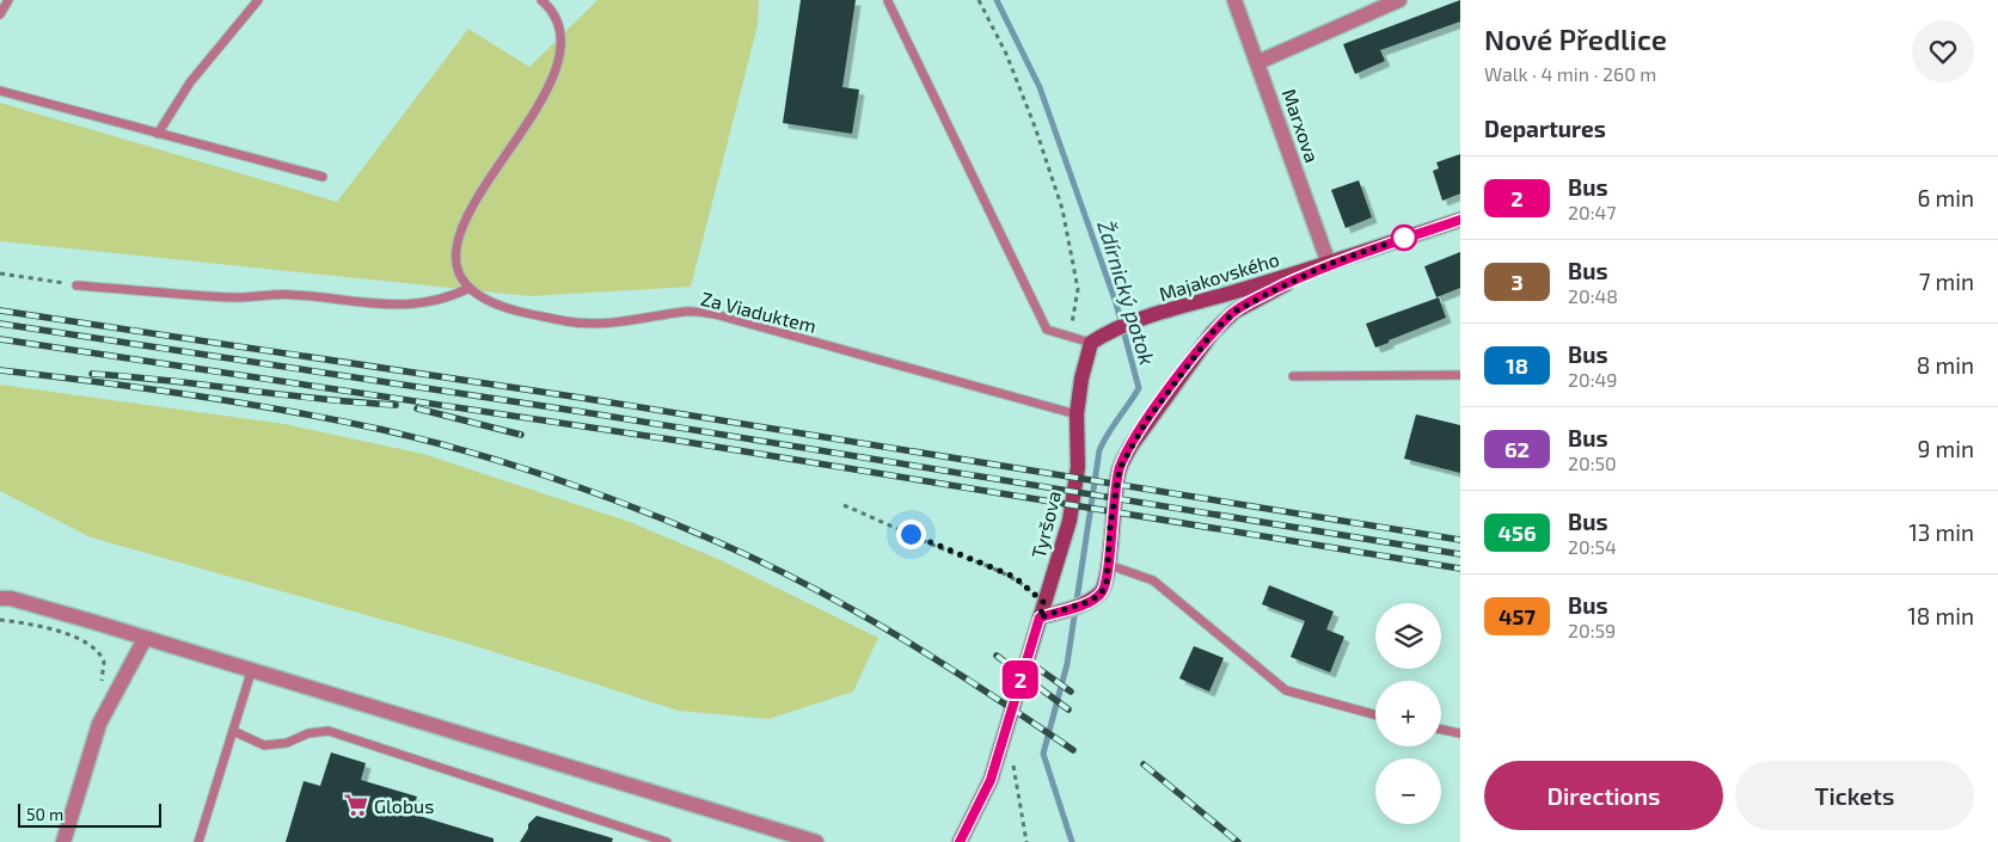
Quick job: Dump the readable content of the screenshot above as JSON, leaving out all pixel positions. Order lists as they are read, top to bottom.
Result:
{
  "streets": {
    "main road": ["Majakovského", "Tyršova"],
    "street": ["Marxova"],
    "lane": ["Za Viaduktem"]
  },
  "crossings": [
    ["Marxova", "Majakovského"],
    ["Majakovského", "Tyršova"],
    ["Za Viaduktem", "Tyršova"]
  ],
  "water": ["Ždírnický potok"],
  "places": {
    "supermarket": ["Globus"]
  },
  "lines": ["bus line 2"],
  "scale_bar": "50 m",
  "page": {
    "on_map": "2",
    "heading": [
      ["Nové Předlice", "Walk · 4 min · 260 m"],
      "Departures"
    ],
    "list": [
      {
        "mark": "2",
        "name": "Bus",
        "note": "20:47",
        "value": "6 min"
      },
      {
        "mark": "3",
        "name": "Bus",
        "note": "20:48",
        "value": "7 min"
      },
      {
        "mark": "18",
        "name": "Bus",
        "note": "20:49",
        "value": "8 min"
      },
      {
        "mark": "62",
        "name": "Bus",
        "note": "20:50",
        "value": "9 min"
      },
      {
        "mark": "456",
        "name": "Bus",
        "note": "20:54",
        "value": "13 min"
      },
      {
        "mark": "457",
        "name": "Bus",
        "note": "20:59",
        "value": "18 min"
      }
    ],
    "map_buttons": ["+", "−"],
    "buttons": ["Directions", "Tickets"],
    "scale": "50 m"
  }
}
